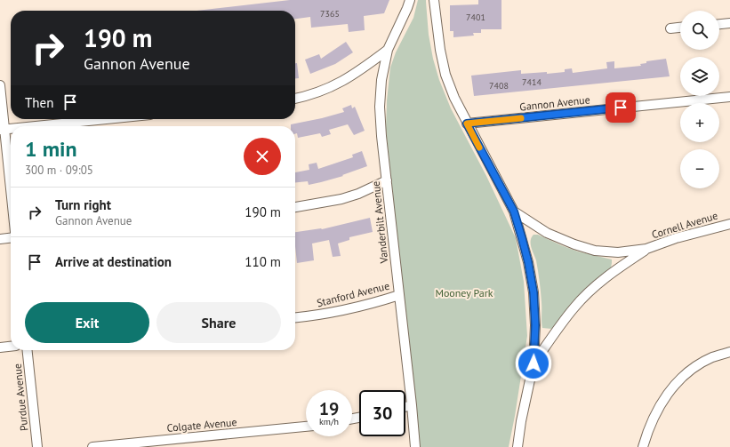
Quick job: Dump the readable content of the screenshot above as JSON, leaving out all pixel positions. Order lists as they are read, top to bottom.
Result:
{
  "streets": {
    "street": [
      "Gannon Avenue",
      "Vanderbilt Avenue",
      "Cornell Avenue",
      "Stanford Avenue",
      "Purdue Avenue",
      "Colgate Avenue"
    ]
  },
  "crossings": [
    ["Vanderbilt Avenue", "Stanford Avenue"]
  ],
  "parks": ["Mooney Park"],
  "house_numbers": [
    "7365",
    "7401",
    "7414",
    "7408"
  ],
  "page": {
    "map_buttons": ["+", "−"],
    "turn": ["190 m", "Gannon Avenue"],
    "then": "Then",
    "heading": ["1 min", "300 m · 09:05"],
    "list": [
      {
        "name": "Turn right",
        "note": "Gannon Avenue",
        "value": "190 m"
      },
      {
        "name": "Arrive at destination",
        "value": "110 m"
      }
    ],
    "buttons": ["Exit", "Share"],
    "speed": "19 km/h",
    "limit": "30"
  }
}
